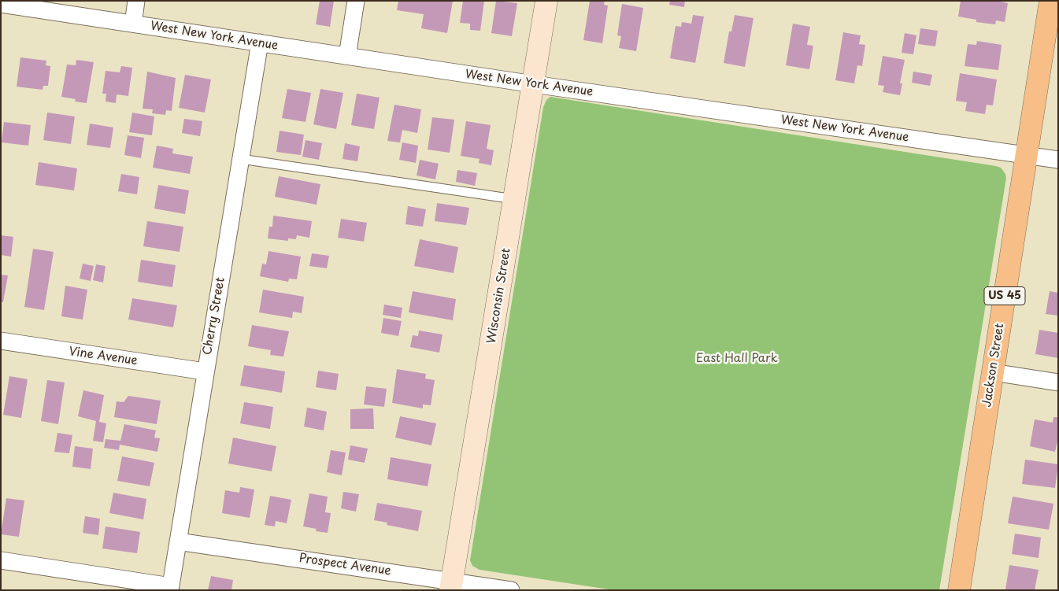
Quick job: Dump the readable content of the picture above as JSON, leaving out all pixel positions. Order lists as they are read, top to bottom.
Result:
{
  "streets": {
    "main road": ["US 45", "Jackson Street"],
    "street": [
      "West New York Avenue",
      "Wisconsin Street",
      "Cherry Street",
      "Vine Avenue",
      "Prospect Avenue"
    ]
  },
  "crossings": [
    ["West New York Avenue", "Wisconsin Street"],
    ["West New York Avenue", "Cherry Street"],
    ["West New York Avenue", "Jackson Street"],
    ["Wisconsin Street", "Prospect Avenue"],
    ["Cherry Street", "Vine Avenue"],
    ["Cherry Street", "Prospect Avenue"]
  ],
  "parks": ["East Hall Park"]
}
